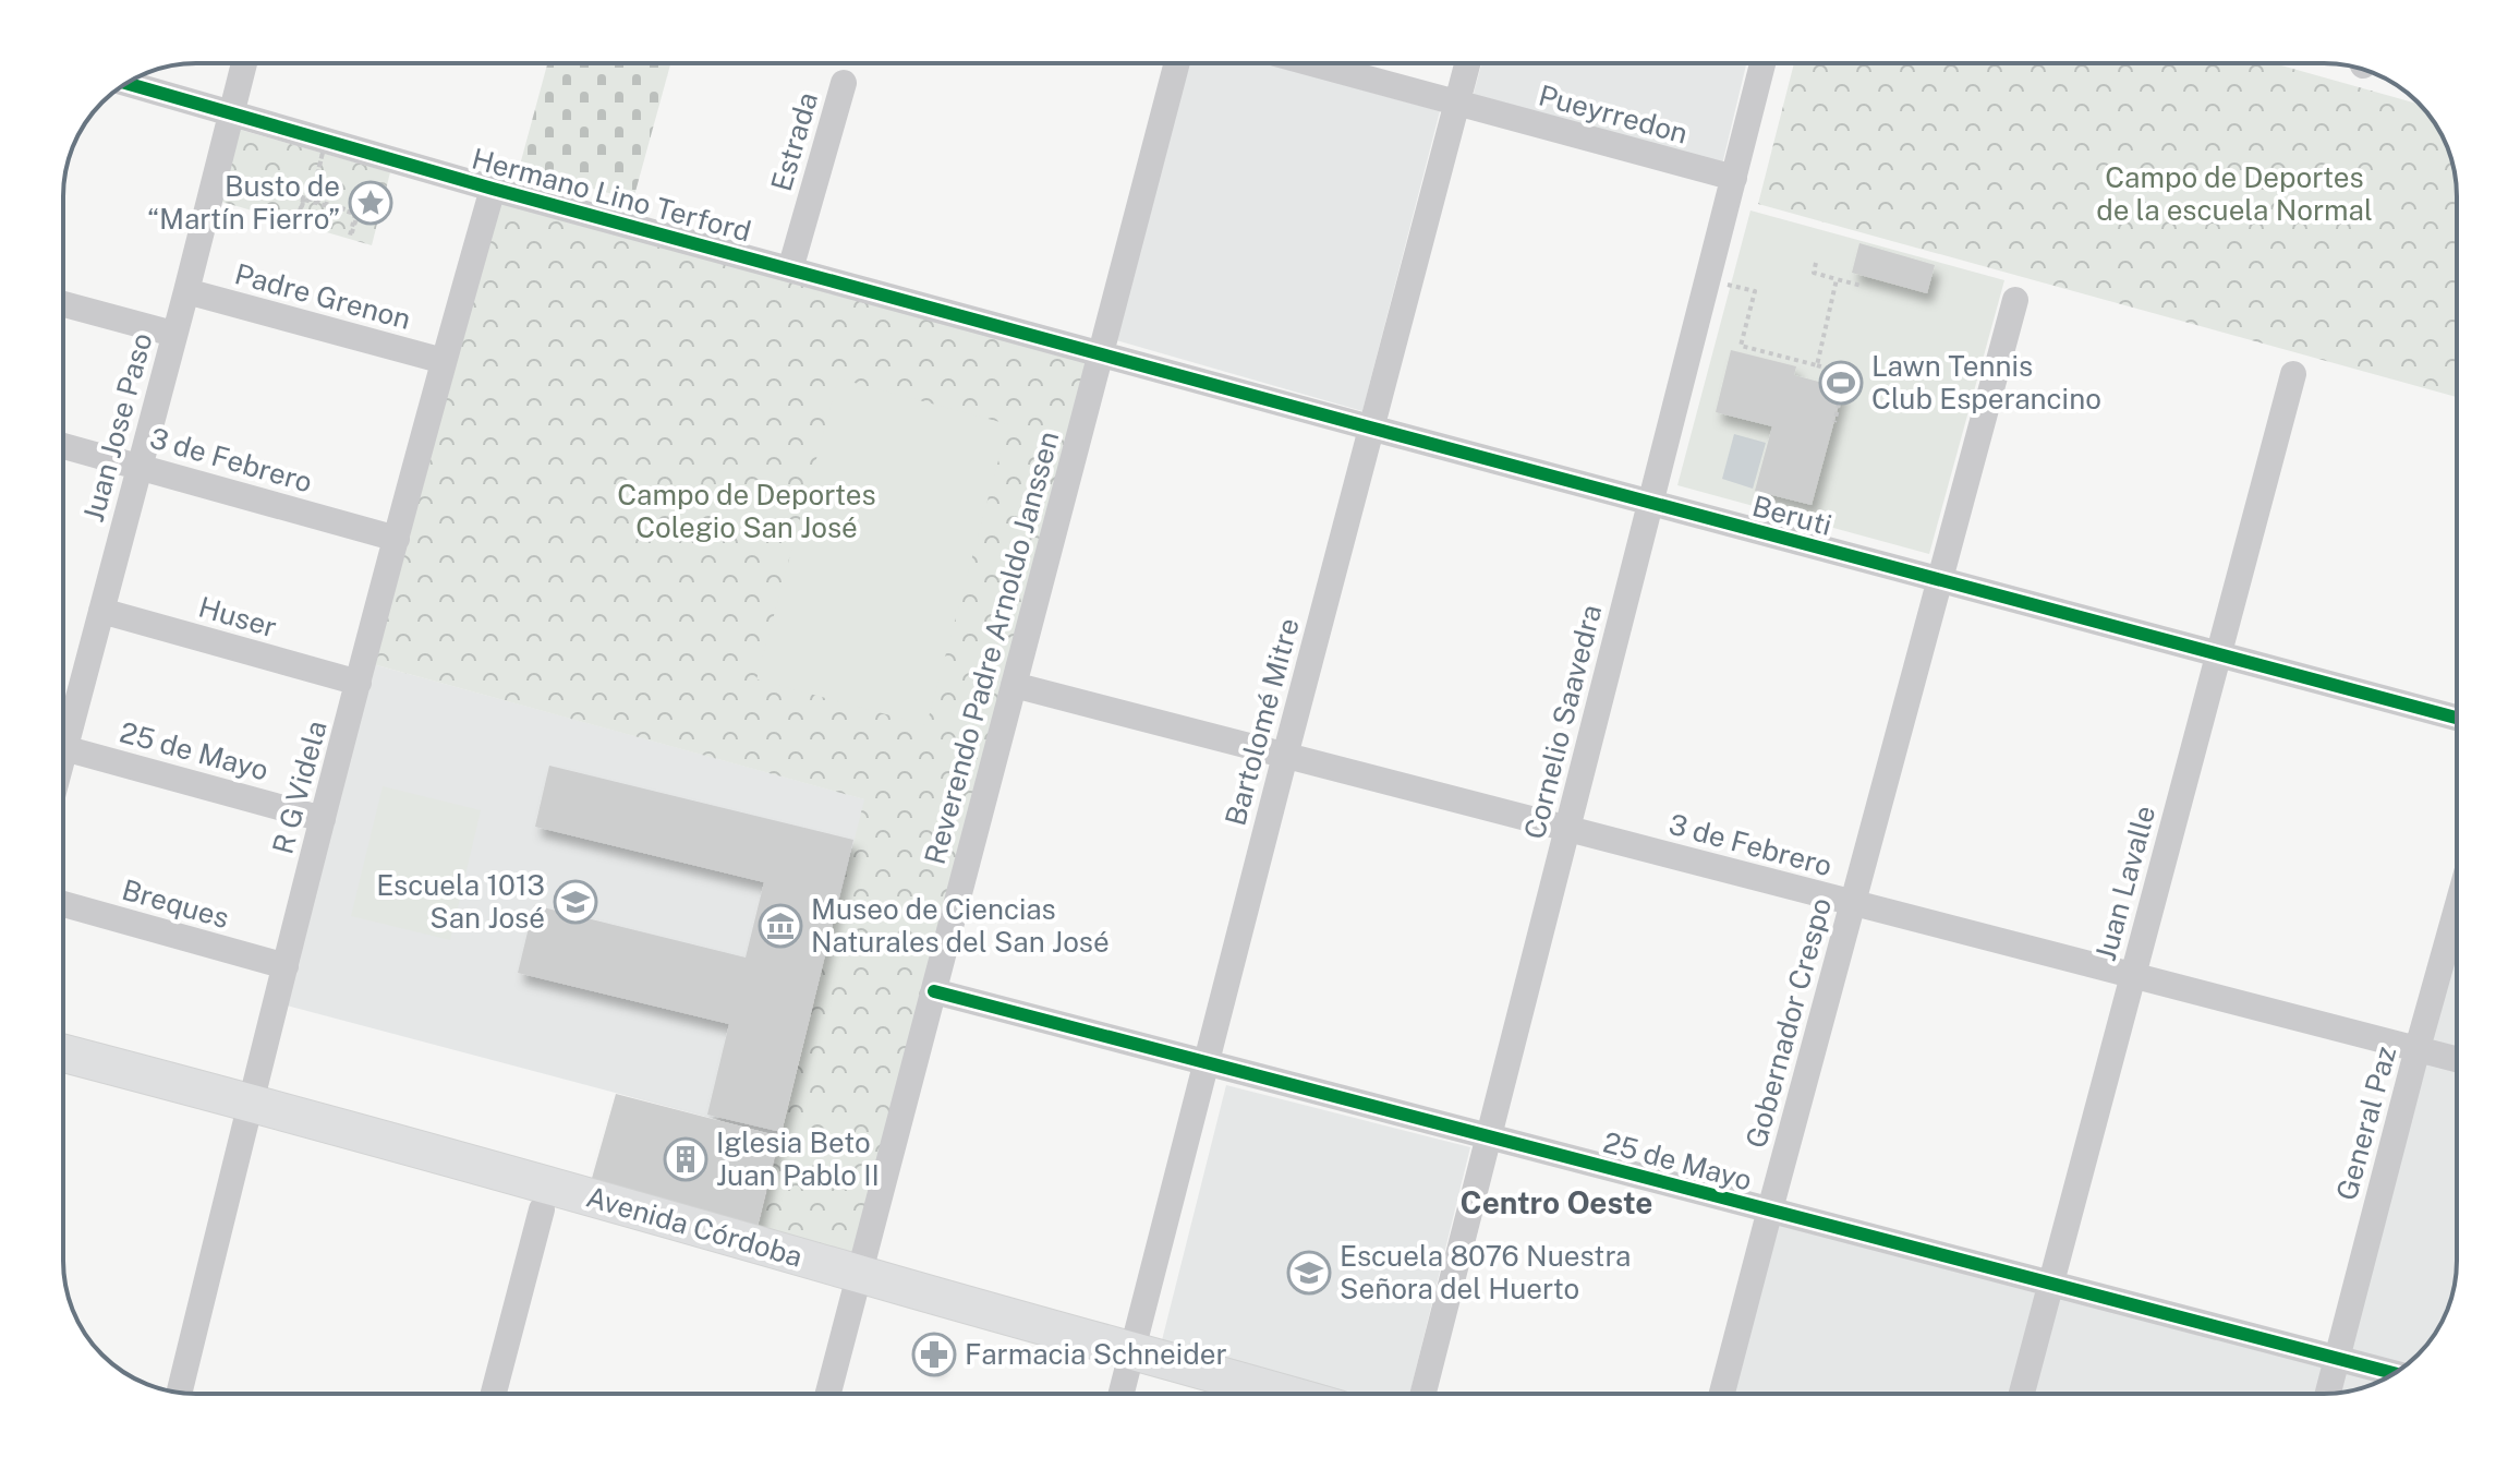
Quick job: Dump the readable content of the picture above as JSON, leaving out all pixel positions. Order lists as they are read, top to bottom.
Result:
{
  "streets": {
    "main road": ["Avenida Córdoba"],
    "street": [
      "Pueyrredon",
      "Estrada",
      "Hermano Lino Terford",
      "Padre Grenon",
      "Juan Jose Paso",
      "3 de Febrero",
      "Beruti",
      "Huser",
      "Reverendo Padre Arnoldo Janssen",
      "Bartolomé Mitre",
      "Cornelio Saavedra",
      "25 de Mayo",
      "R G Videla",
      "Juan Lavalle",
      "Breques",
      "Gobernador Crespo",
      "General Paz"
    ]
  },
  "crossings": [
    ["Pueyrredon", "Bartolomé Mitre"],
    ["Pueyrredon", "Cornelio Saavedra"],
    ["Estrada", "Hermano Lino Terford"],
    ["Hermano Lino Terford", "Juan Jose Paso"],
    ["Hermano Lino Terford", "Beruti"],
    ["Hermano Lino Terford", "Reverendo Padre Arnoldo Janssen"],
    ["Hermano Lino Terford", "R G Videla"],
    ["Padre Grenon", "Juan Jose Paso"],
    ["Padre Grenon", "R G Videla"],
    ["Juan Jose Paso", "3 de Febrero"],
    ["Juan Jose Paso", "Huser"],
    ["3 de Febrero", "Reverendo Padre Arnoldo Janssen"],
    ["3 de Febrero", "Bartolomé Mitre"],
    ["3 de Febrero", "Cornelio Saavedra"],
    ["3 de Febrero", "R G Videla"],
    ["3 de Febrero", "Juan Lavalle"],
    ["3 de Febrero", "Gobernador Crespo"],
    ["3 de Febrero", "General Paz"],
    ["Beruti", "Reverendo Padre Arnoldo Janssen"],
    ["Beruti", "Bartolomé Mitre"],
    ["Beruti", "Cornelio Saavedra"],
    ["Beruti", "Juan Lavalle"],
    ["Beruti", "Gobernador Crespo"],
    ["Huser", "R G Videla"],
    ["Reverendo Padre Arnoldo Janssen", "25 de Mayo"],
    ["Reverendo Padre Arnoldo Janssen", "Avenida Córdoba"],
    ["Bartolomé Mitre", "25 de Mayo"],
    ["Bartolomé Mitre", "Avenida Córdoba"],
    ["Cornelio Saavedra", "25 de Mayo"],
    ["25 de Mayo", "R G Videla"],
    ["25 de Mayo", "Juan Lavalle"],
    ["25 de Mayo", "Gobernador Crespo"],
    ["25 de Mayo", "General Paz"],
    ["R G Videla", "Breques"],
    ["R G Videla", "Avenida Córdoba"]
  ],
  "districts": ["Centro Oeste"],
  "parks": ["Campo de Deportes de la escuela Normal", "Campo de Deportes Colegio San José"],
  "places": {
    "place": ["Busto de “Martín Fierro”"],
    "sports": ["Lawn Tennis Club Esperancino"],
    "school or university": ["Escuela 1013 San José", "Escuela 8076 Nuestra Señora del Huerto"],
    "museum": ["Museo de Ciencias Naturales del San José"],
    "building": ["Iglesia Beto Juan Pablo II"],
    "pharmacy": ["Farmacia Schneider"]
  }
}
